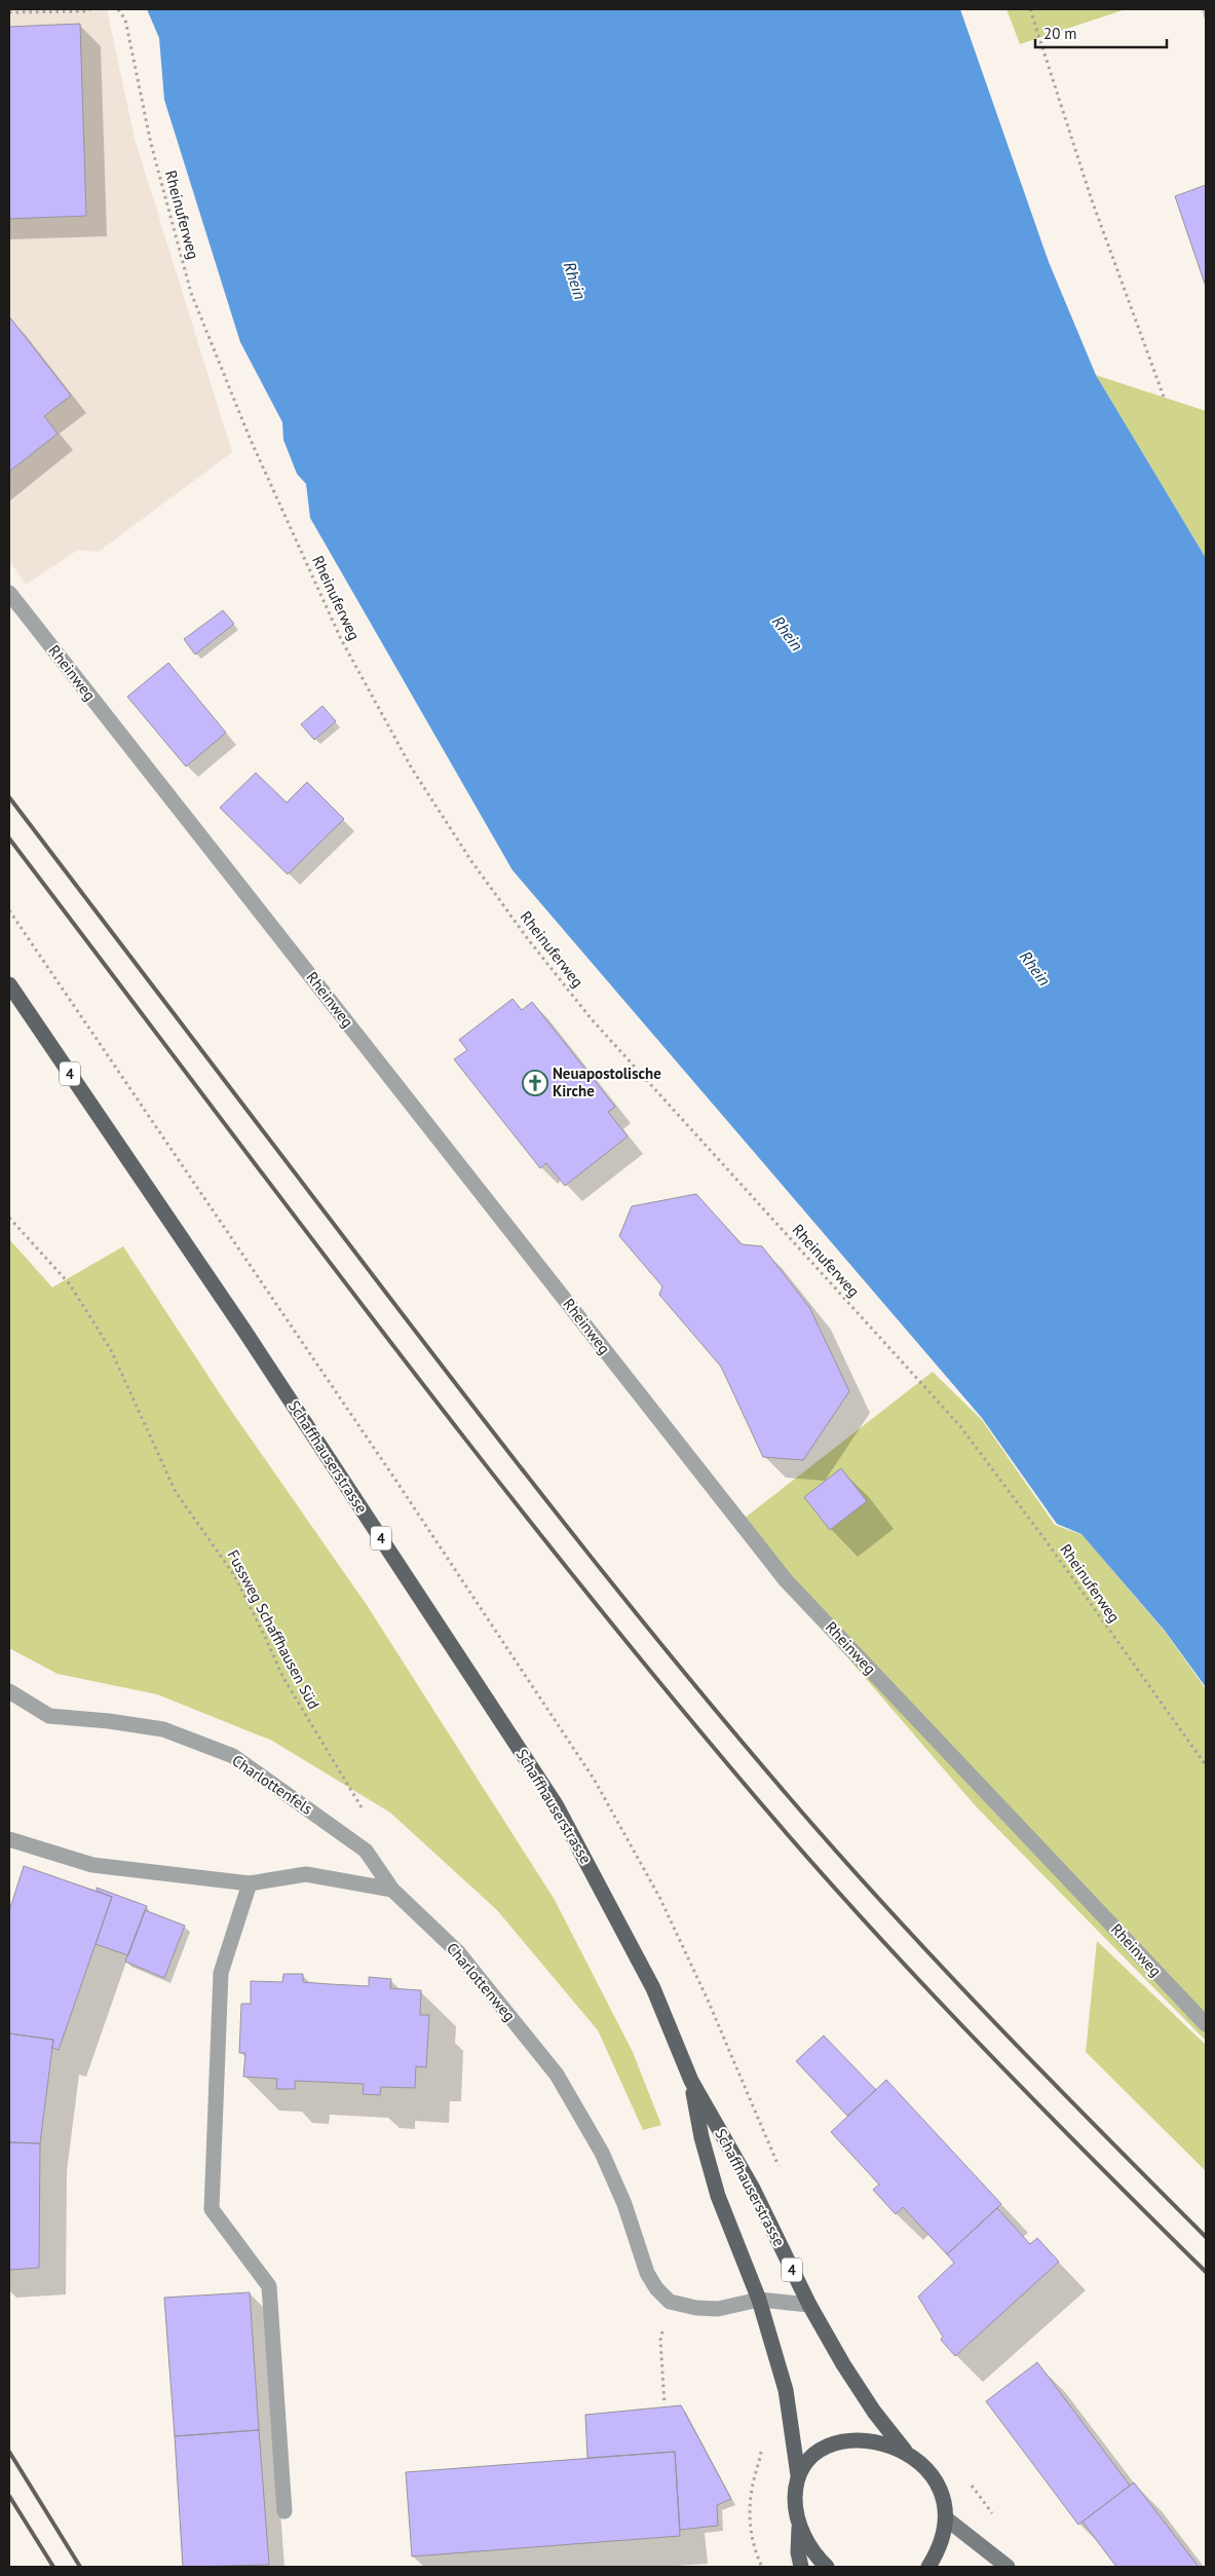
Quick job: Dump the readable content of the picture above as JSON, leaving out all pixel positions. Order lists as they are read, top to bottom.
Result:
{
  "streets": {
    "main road": ["4", "Schaffhauserstrasse"],
    "street": ["Rheinweg", "Charlottenfels", "Charlottenweg"],
    "path": ["Rheinuferweg", "Fussweg Schaffhausen Süd"]
  },
  "crossings": [
    ["4", "Schaffhauserstrasse"],
    ["Schaffhauserstrasse", "Charlottenweg"],
    ["Fussweg Schaffhausen Süd", "Charlottenfels"],
    ["Charlottenfels", "Charlottenweg"]
  ],
  "water": ["Rhein"],
  "places": {
    "church": ["Neuapostolische Kirche"]
  },
  "scale_bar": "20 m"
}
